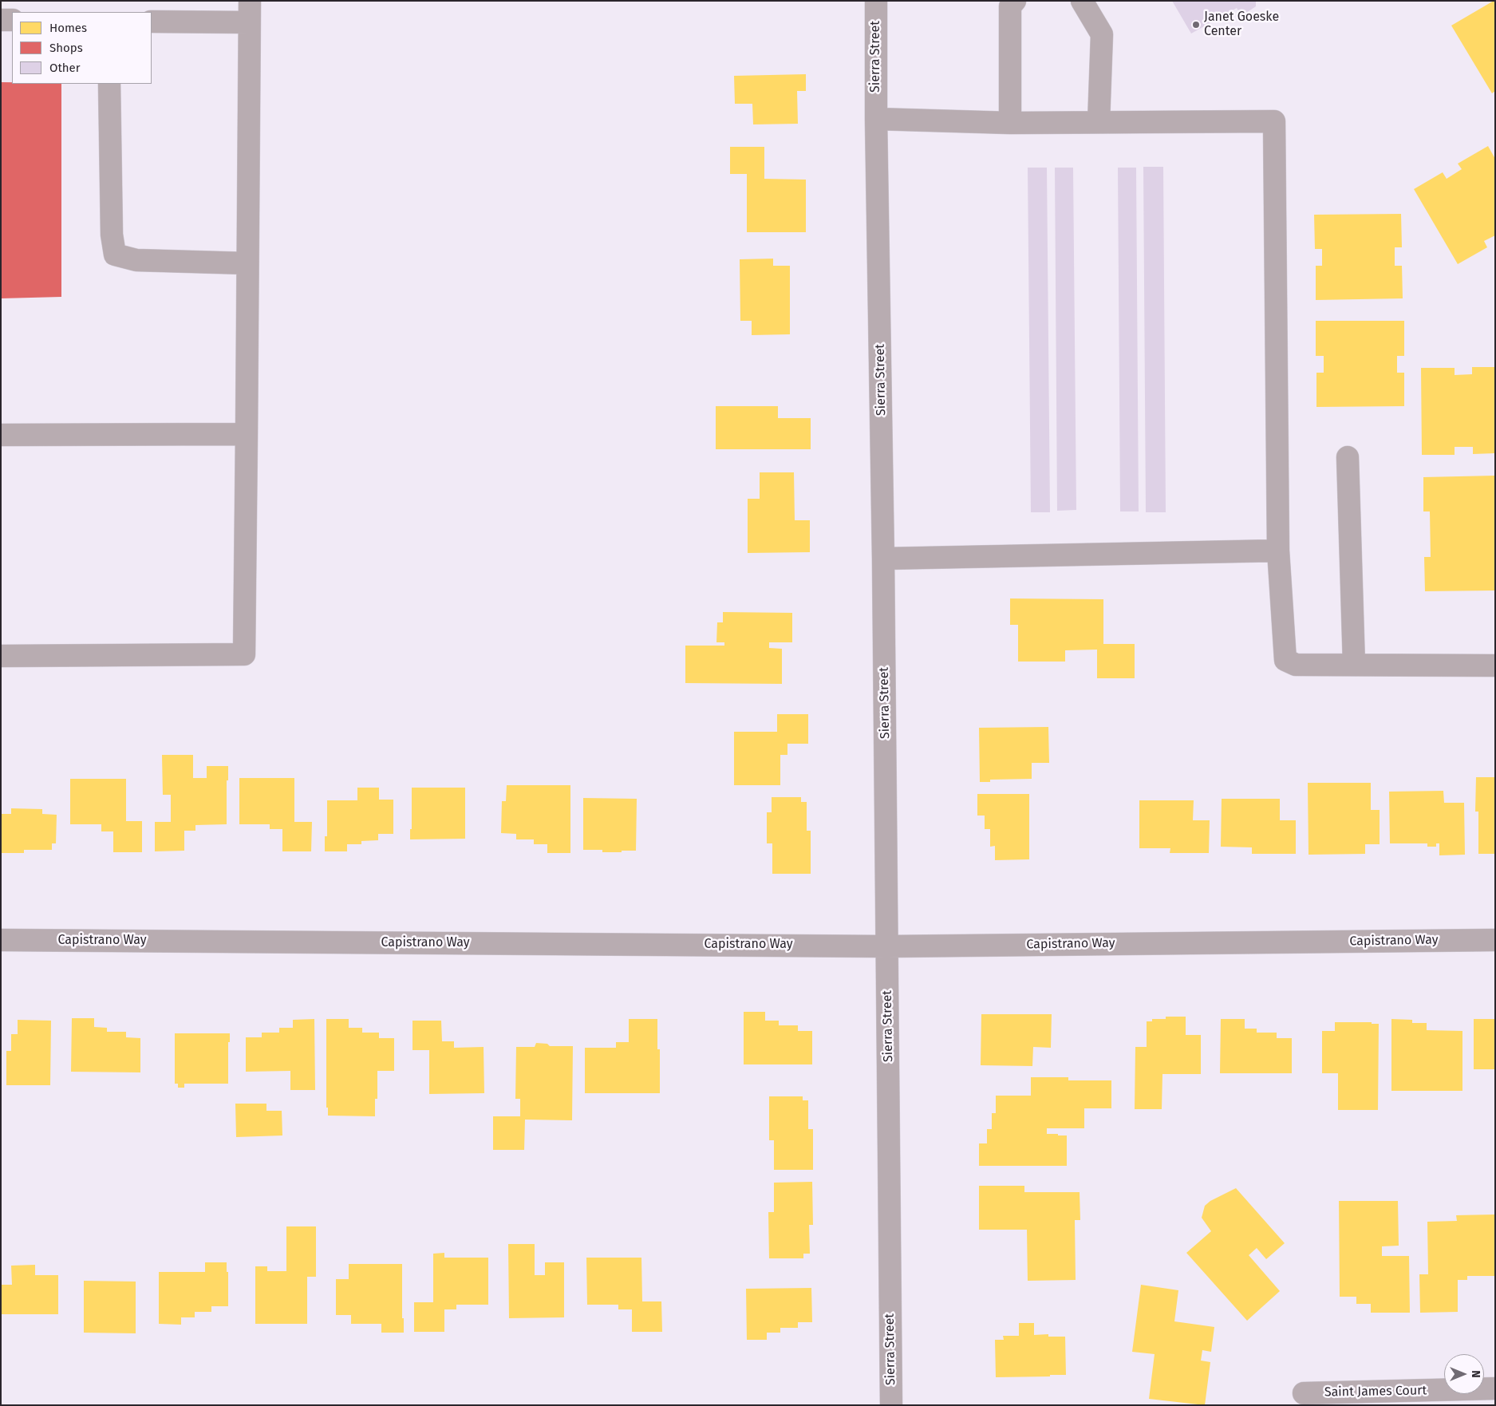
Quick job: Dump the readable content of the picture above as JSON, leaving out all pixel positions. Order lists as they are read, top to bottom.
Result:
{
  "streets": {
    "street": ["Sierra Street", "Capistrano Way", "Saint James Court"]
  },
  "crossings": [
    ["Sierra Street", "Capistrano Way"]
  ],
  "places": ["Janet Goeske Center"],
  "legend": ["Homes", "Shops", "Other"],
  "north": "right"
}
